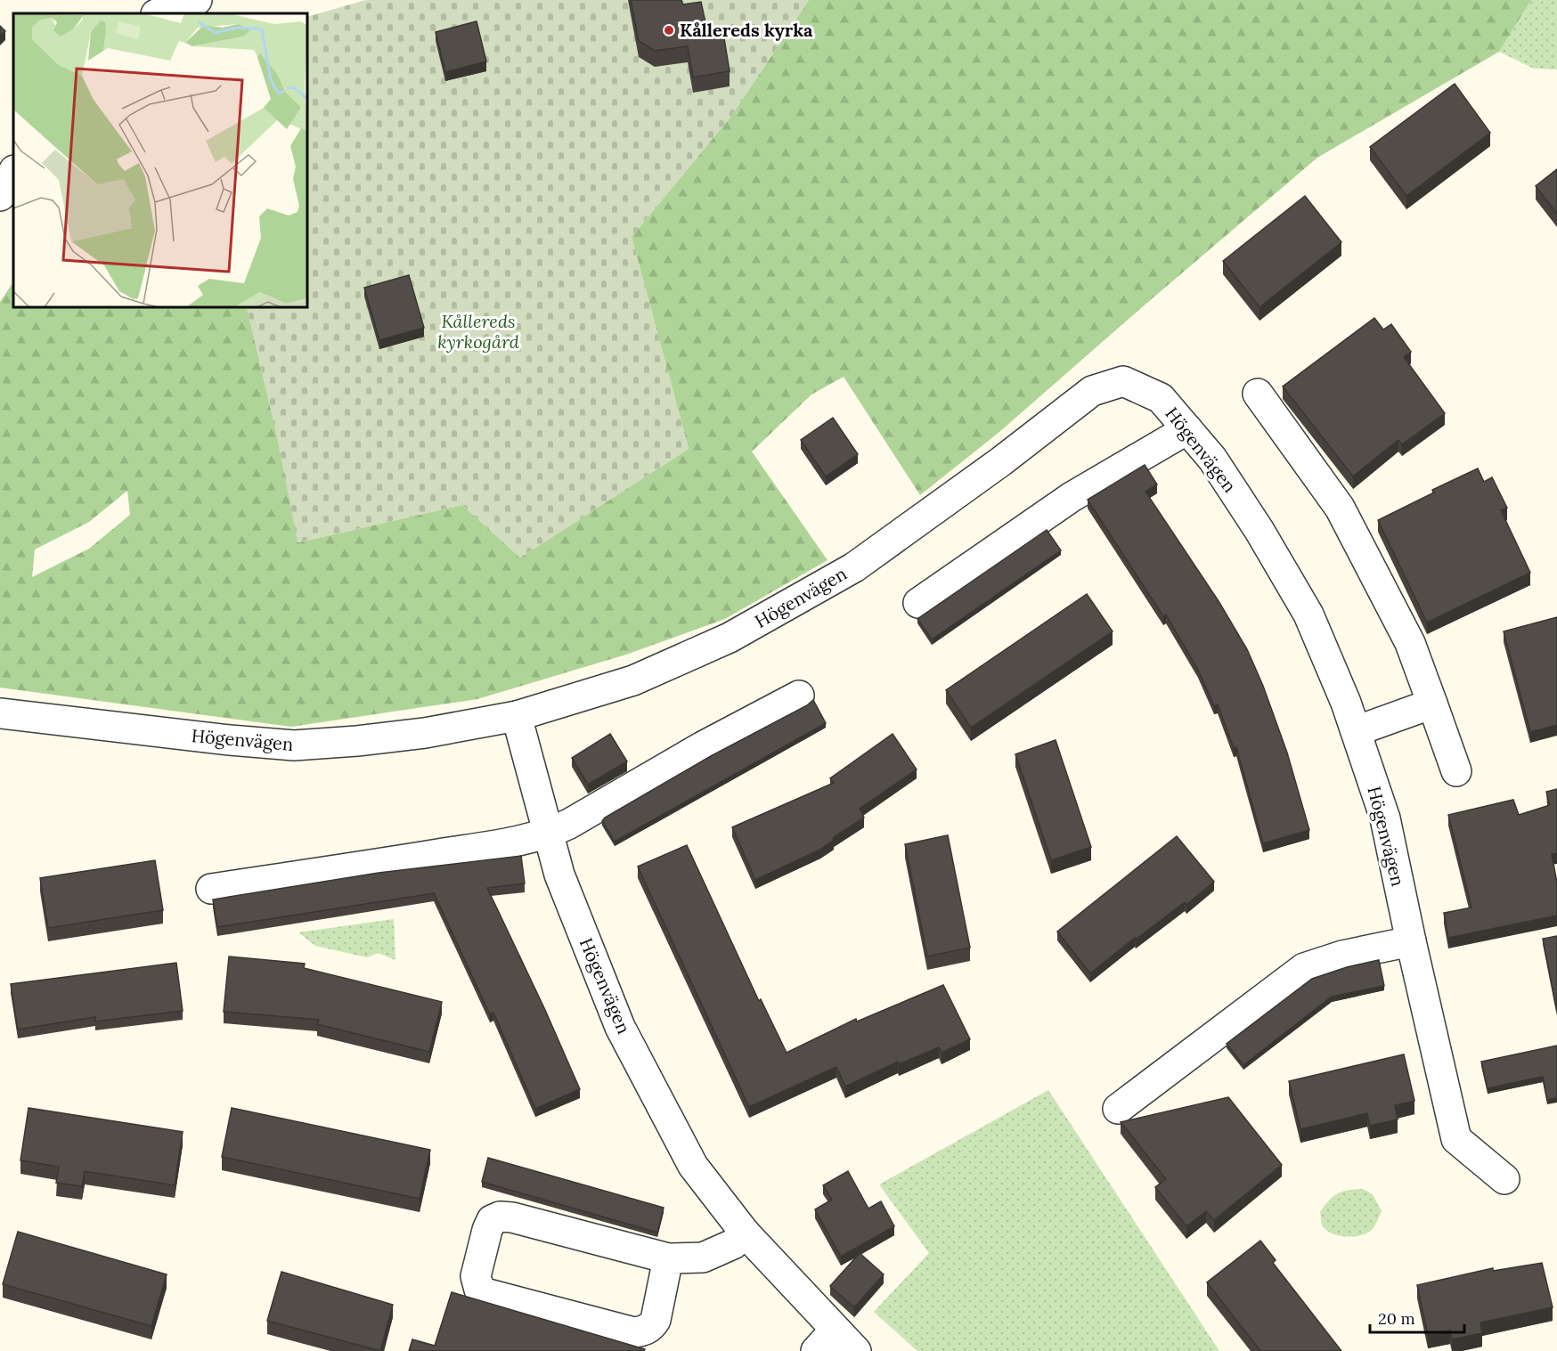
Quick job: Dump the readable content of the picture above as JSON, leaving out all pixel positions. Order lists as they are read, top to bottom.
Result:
{
  "streets": {
    "street": ["Högenvägen"]
  },
  "parks": ["Kållereds kyrkogård"],
  "places": ["Kållereds kyrka"],
  "scale_bar": "20 m"
}
